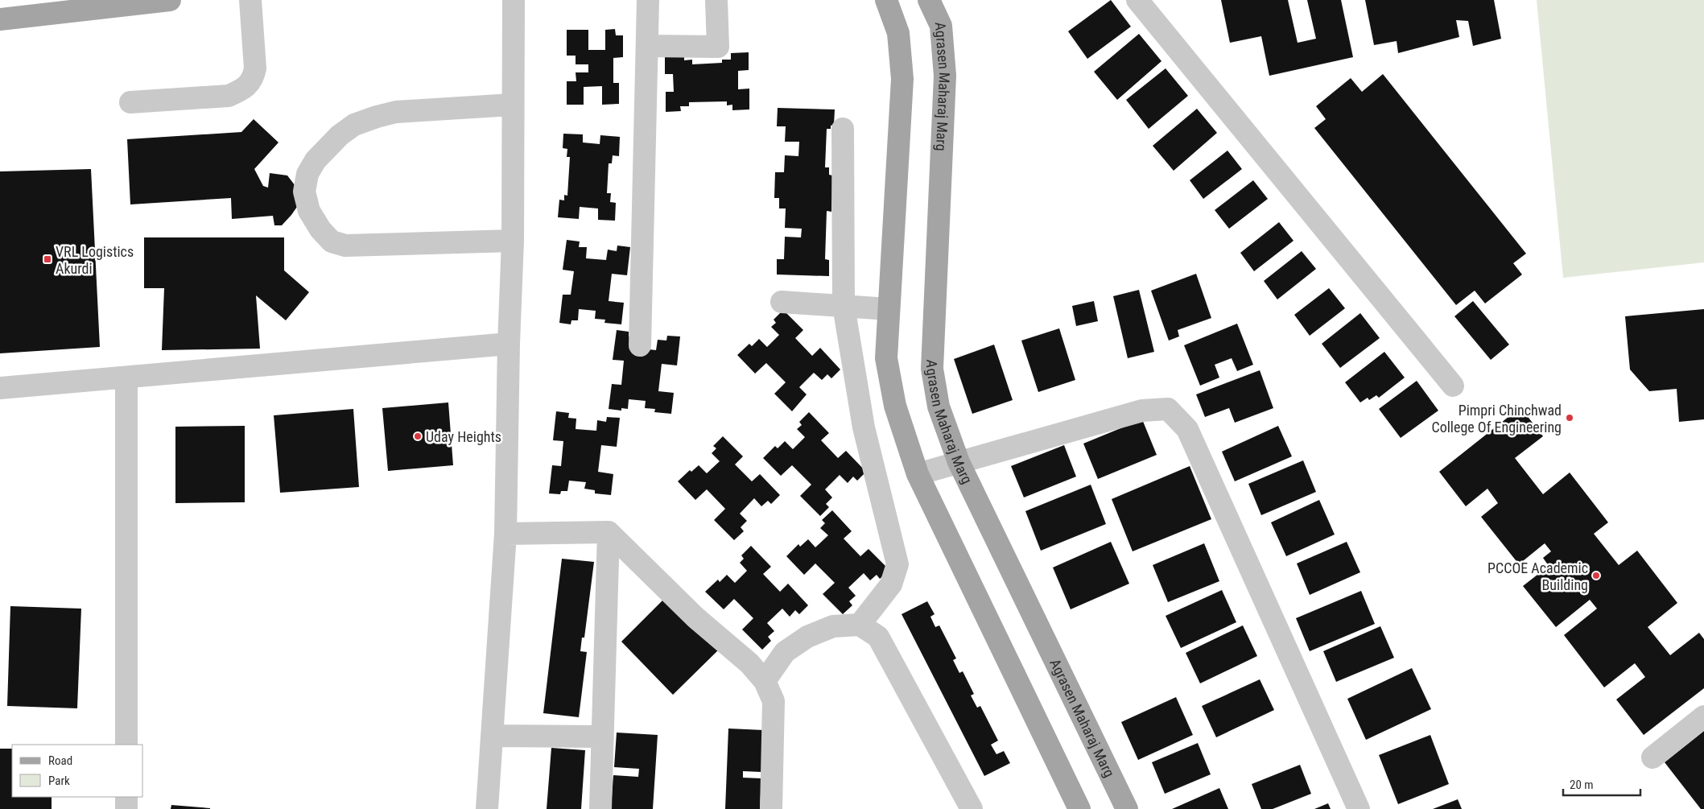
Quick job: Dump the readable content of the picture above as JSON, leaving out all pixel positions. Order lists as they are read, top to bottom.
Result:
{
  "streets": {
    "main road": ["Agrasen Maharaj Marg"]
  },
  "places": {
    "transit": ["VRL Logistics Akurdi"],
    "other": ["Pimpri Chinchwad College Of Engineering", "Uday Heights", "PCCOE Academic Building"]
  },
  "legend": ["Road", "Park"],
  "scale_bar": "20 m"
}
